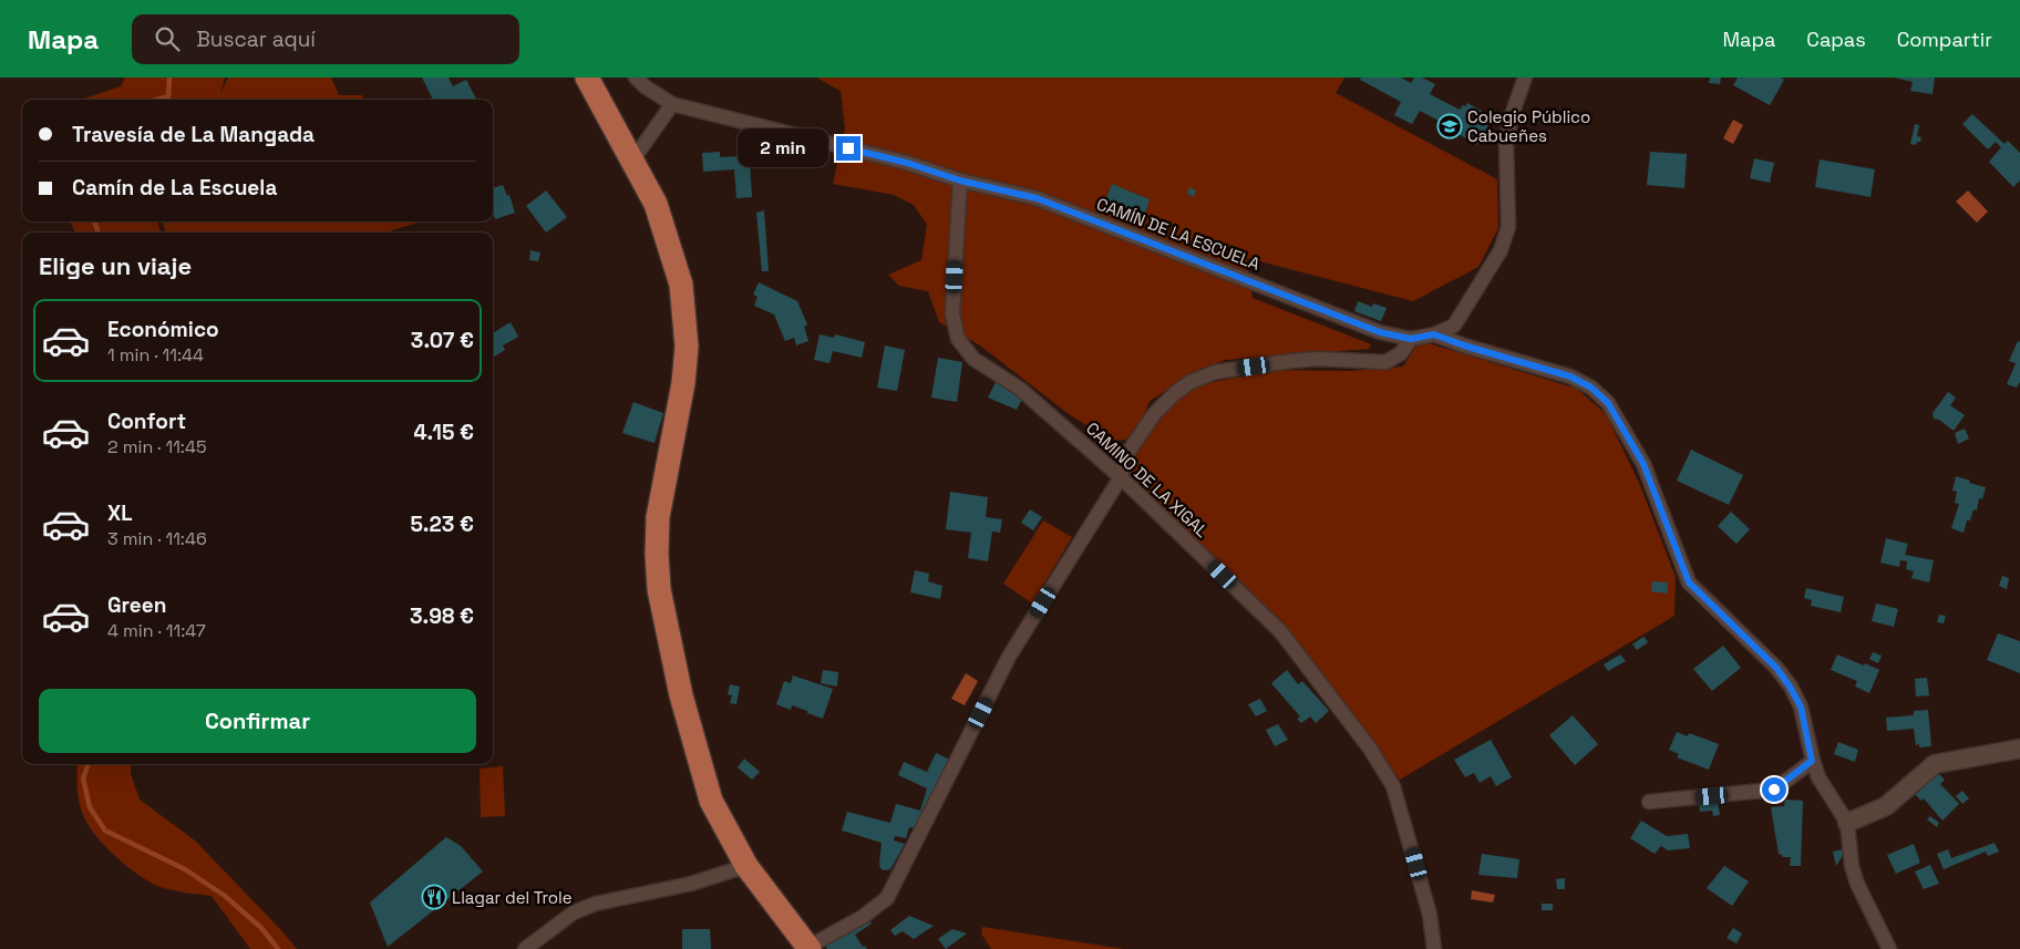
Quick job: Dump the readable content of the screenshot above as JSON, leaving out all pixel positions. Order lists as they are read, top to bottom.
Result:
{
  "streets": {
    "street": ["CAMÍN DE LA ESCUELA", "CAMINO DE LA XIGAL"]
  },
  "crossings": [
    ["CAMÍN DE LA ESCUELA", "CAMINO DE LA XIGAL"]
  ],
  "places": {
    "school or university": ["Colegio Público Cabueñes"],
    "restaurant": ["Llagar del Trole"]
  },
  "page": {
    "header": "Mapa",
    "search": "Buscar aquí",
    "nav": ["Mapa", "Capas", "Compartir"],
    "banner": ["Travesía de La Mangada", "Camín de La Escuela"],
    "bubble": "2 min",
    "heading": "Elige un viaje",
    "list": [
      {
        "name": "Económico",
        "note": "1 min · 11:44",
        "value": "3.07 €"
      },
      {
        "name": "Confort",
        "note": "2 min · 11:45",
        "value": "4.15 €"
      },
      {
        "name": "XL",
        "note": "3 min · 11:46",
        "value": "5.23 €"
      },
      {
        "name": "Green",
        "note": "4 min · 11:47",
        "value": "3.98 €"
      }
    ],
    "buttons": "Confirmar"
  }
}
